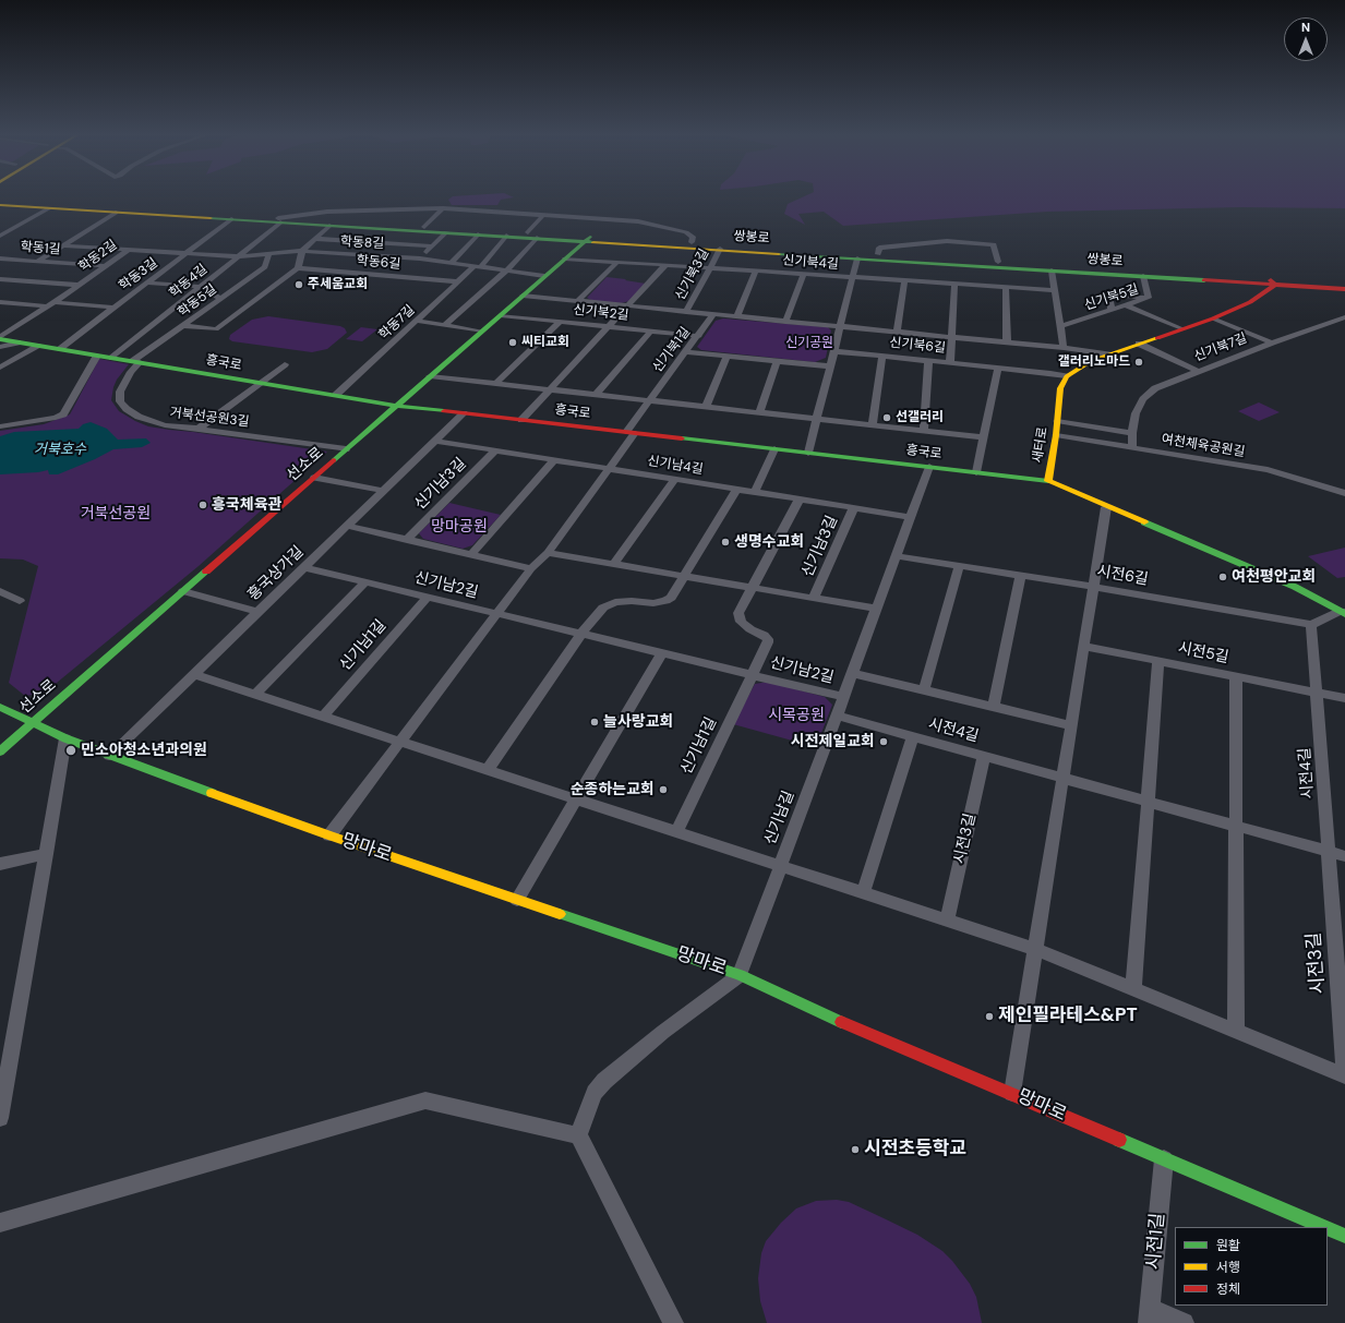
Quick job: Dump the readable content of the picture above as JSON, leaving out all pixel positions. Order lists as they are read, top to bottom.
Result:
{
  "streets": {
    "street": [
      "쌍봉로",
      "학동8길",
      "학동1길",
      "학동2길",
      "학동6길",
      "신기북4길",
      "학동3길",
      "신기북3길",
      "학동4길",
      "신기북5길",
      "학동5길",
      "신기북2길",
      "학동7길",
      "신기북6길",
      "신기북7길",
      "신기북1길",
      "흥국로",
      "거북선공원3길",
      "새터로",
      "여천체육공원길",
      "선소로",
      "신기남4길",
      "신기남3길",
      "흥국상가길",
      "시전6길",
      "신기남2길",
      "신기남1길",
      "시전5길",
      "시전4길",
      "신기남길",
      "시전3길",
      "망마로",
      "시전1길"
    ]
  },
  "crossings": [
    ["쌍봉로", "학동8길"],
    ["쌍봉로", "학동1길"],
    ["쌍봉로", "학동2길"],
    ["쌍봉로", "학동3길"],
    ["쌍봉로", "신기북3길"],
    ["쌍봉로", "학동4길"],
    ["쌍봉로", "신기북5길"],
    ["쌍봉로", "선소로"],
    ["학동8길", "학동2길"],
    ["학동8길", "학동3길"],
    ["학동8길", "학동4길"],
    ["학동8길", "학동5길"],
    ["학동8길", "학동7길"],
    ["학동8길", "선소로"],
    ["학동1길", "학동2길"],
    ["학동2길", "흥국로"],
    ["학동6길", "학동7길"],
    ["신기북4길", "신기북3길"],
    ["신기북4길", "선소로"],
    ["학동3길", "흥국로"],
    ["신기북3길", "신기북1길"],
    ["신기북3길", "선소로"],
    ["학동4길", "흥국로"],
    ["학동5길", "흥국로"],
    ["학동5길", "거북선공원3길"],
    ["신기북2길", "신기북1길"],
    ["신기북2길", "선소로"],
    ["학동7길", "흥국로"],
    ["신기북6길", "새터로"],
    ["신기북7길", "여천체육공원길"],
    ["신기북1길", "흥국로"],
    ["신기북1길", "신기남4길"],
    ["흥국로", "거북선공원3길"],
    ["흥국로", "새터로"],
    ["흥국로", "선소로"],
    ["흥국로", "흥국상가길"],
    ["흥국로", "신기남길"],
    ["거북선공원3길", "선소로"],
    ["새터로", "여천체육공원길"],
    ["선소로", "망마로"],
    ["신기남4길", "신기남3길"],
    ["신기남4길", "흥국상가길"],
    ["신기남4길", "신기남길"],
    ["신기남3길", "신기남2길"],
    ["신기남3길", "신기남길"],
    ["흥국상가길", "신기남2길"],
    ["흥국상가길", "망마로"],
    ["시전6길", "신기남길"],
    ["신기남2길", "신기남1길"],
    ["신기남2길", "신기남길"],
    ["시전5길", "시전4길"],
    ["시전4길", "신기남길"],
    ["시전4길", "시전3길"],
    ["신기남길", "망마로"],
    ["망마로", "시전1길"]
  ],
  "water": ["거북호수"],
  "parks": [
    "신기공원",
    "거북선공원",
    "망마공원",
    "시목공원"
  ],
  "places": [
    "주세움교회",
    "씨티교회",
    "갤러리노마드",
    "선갤러리",
    "흥국체육관",
    "생명수교회",
    "여천평안교회",
    "늘사랑교회",
    "시전제일교회",
    "민소아청소년과의원",
    "순종하는교회",
    "제인필라테스&PT",
    "시전초등학교"
  ],
  "legend": ["원활", "서행", "정체"],
  "north": "top"
}
